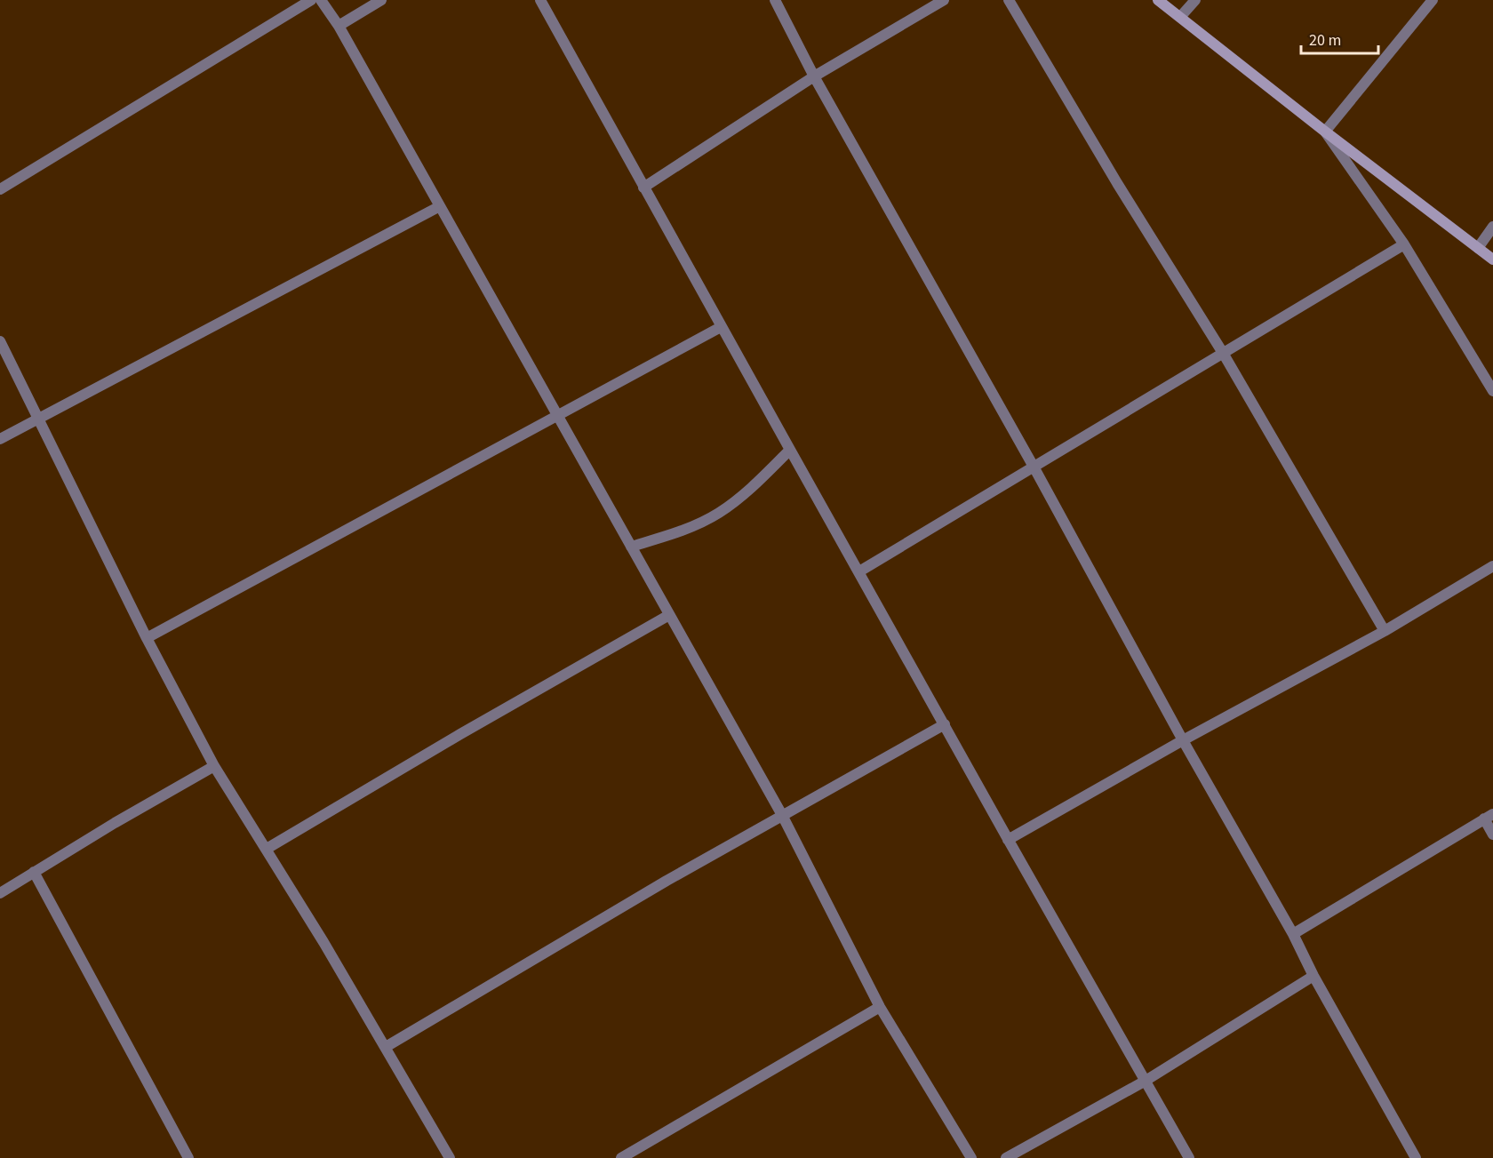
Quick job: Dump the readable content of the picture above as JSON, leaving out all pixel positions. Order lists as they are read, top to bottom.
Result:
{
  "scale_bar": "20 m"
}
